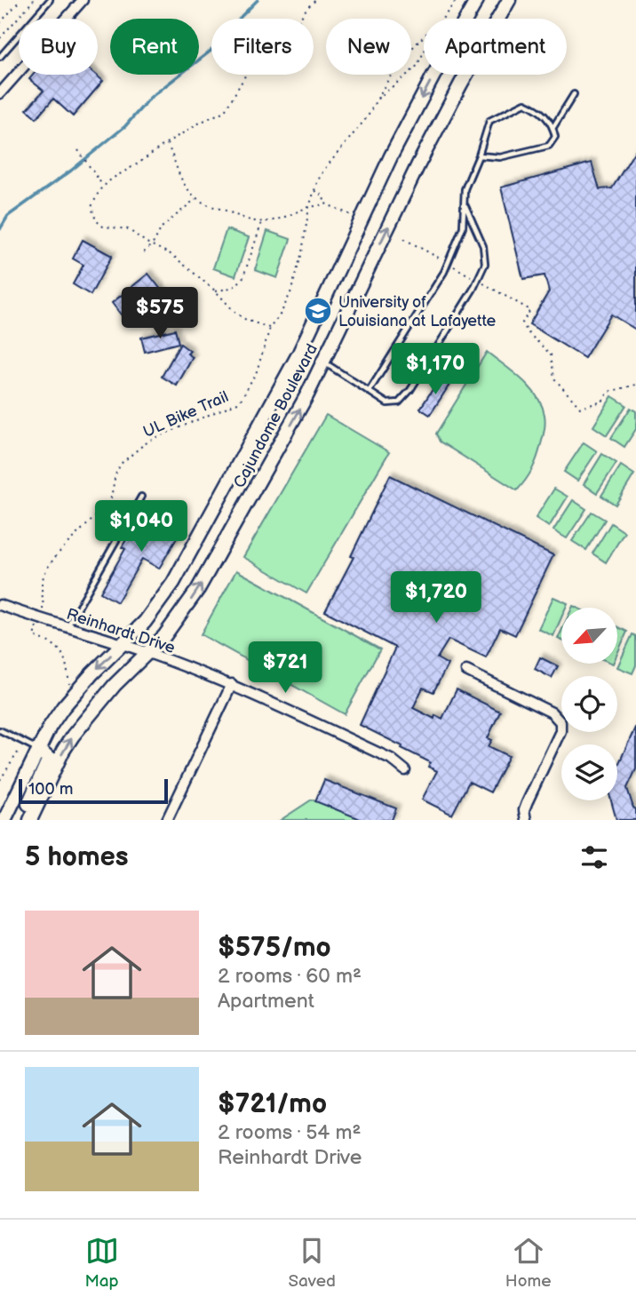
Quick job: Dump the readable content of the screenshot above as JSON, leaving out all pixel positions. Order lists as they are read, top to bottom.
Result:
{
  "streets": {
    "street": ["Cajundome Boulevard", "Reinhardt Drive"],
    "path": ["UL Bike Trail"]
  },
  "crossings": [
    ["UL Bike Trail", "Reinhardt Drive"],
    ["Cajundome Boulevard", "Reinhardt Drive"]
  ],
  "places": {
    "school or university": ["University of Louisiana at Lafayette"]
  },
  "scale_bar": "100 m",
  "north": "bottom left",
  "page": {
    "chip": [
      "Buy",
      "Rent",
      "Filters",
      "New",
      "Apartment"
    ],
    "price": [
      "$575",
      "$1,170",
      "$1,040",
      "$1,720",
      "$721"
    ],
    "scale": "100 m",
    "heading": "5 homes",
    "list": [
      {
        "name": "$575/mo",
        "note": "2 rooms · 60 m² · Apartment"
      },
      {
        "name": "$721/mo",
        "note": "2 rooms · 54 m² · Reinhardt Drive"
      }
    ],
    "tabs": ["Map", "Saved", "Home"]
  }
}
